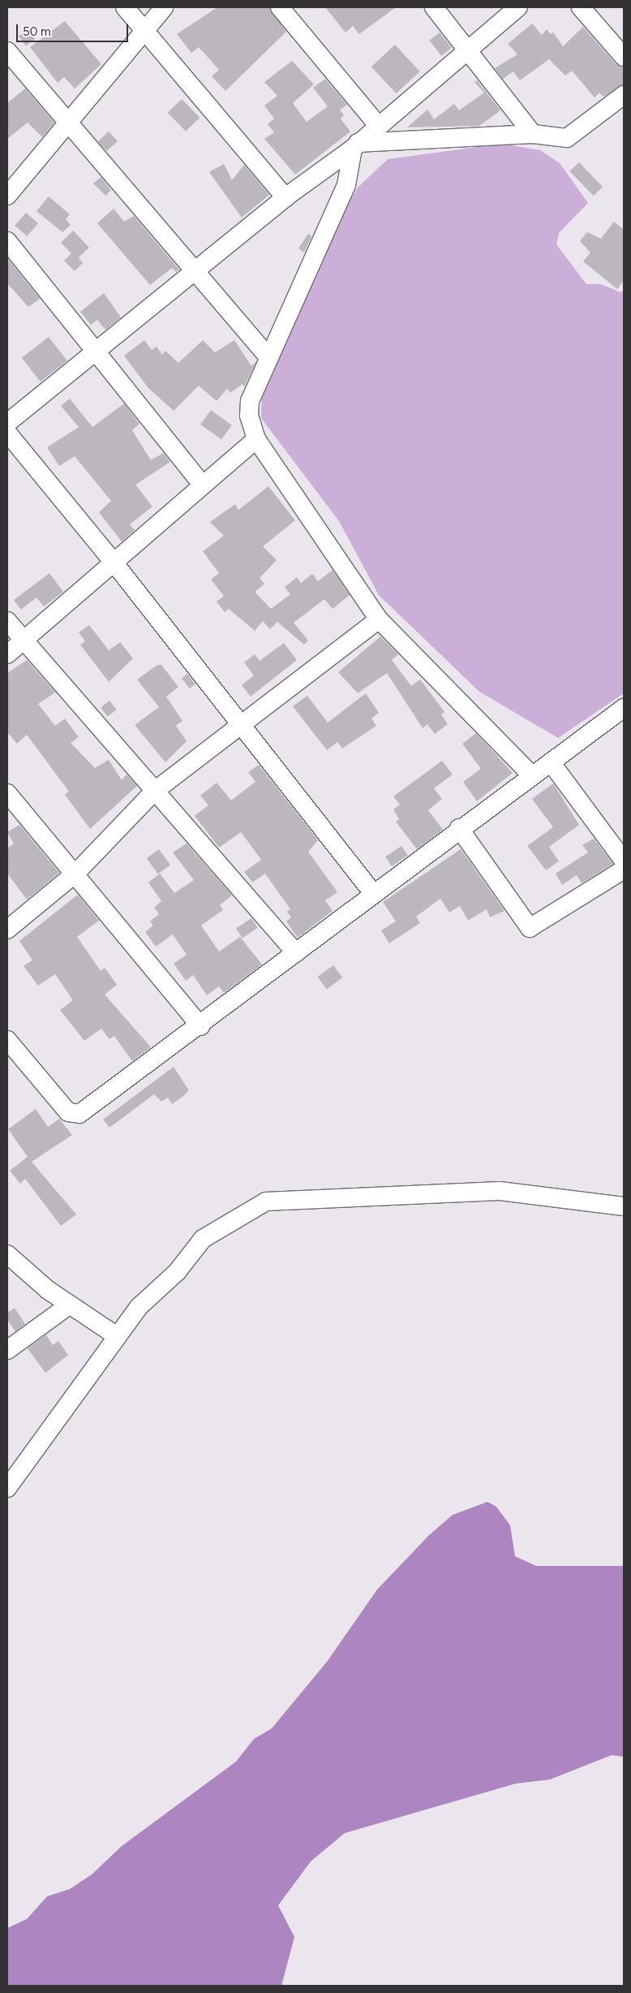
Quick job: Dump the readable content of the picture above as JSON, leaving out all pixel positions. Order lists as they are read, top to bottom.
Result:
{
  "scale_bar": "50 m"
}
